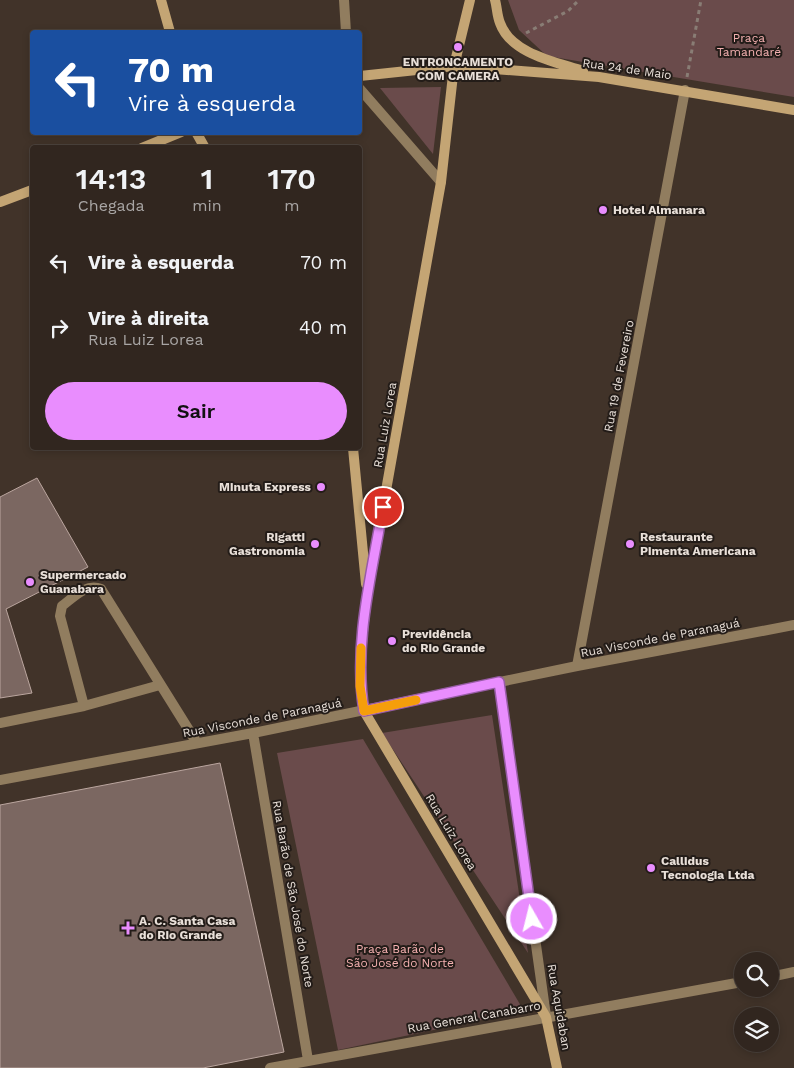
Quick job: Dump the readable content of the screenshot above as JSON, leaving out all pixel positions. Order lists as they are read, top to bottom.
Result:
{
  "streets": {
    "main road": ["Rua 24 de Maio", "Rua Luiz Lorea", "Rua Aquidaban"],
    "street": [
      "Rua 19 de Fevereiro",
      "Rua Visconde de Paranaguá",
      "Rua Barão de São José do Norte",
      "Rua General Canabarro"
    ]
  },
  "crossings": [
    ["Rua 24 de Maio", "Rua 19 de Fevereiro"],
    ["Rua 24 de Maio", "Rua Luiz Lorea"],
    ["Rua 19 de Fevereiro", "Rua Visconde de Paranaguá"],
    ["Rua Luiz Lorea", "Rua Visconde de Paranaguá"],
    ["Rua Luiz Lorea", "Rua Aquidaban"],
    ["Rua Luiz Lorea", "Rua General Canabarro"],
    ["Rua Visconde de Paranaguá", "Rua Barão de São José do Norte"],
    ["Rua Visconde de Paranaguá", "Rua Aquidaban"],
    ["Rua Barão de São José do Norte", "Rua General Canabarro"],
    ["Rua Aquidaban", "Rua General Canabarro"]
  ],
  "parks": ["Praça Tamandaré", "Praça Barão de São José do Norte"],
  "places": {
    "other": [
      "ENTRONCAMENTO COM CAMERA",
      "Hotel Almanara",
      "Minuta Express",
      "Rigatti Gastronomia",
      "Restaurante Pimenta Americana",
      "Supermercado Guanabara",
      "Previdência do Rio Grande",
      "Callidus Tecnologia Ltda"
    ],
    "health": ["A. C. Santa Casa do Rio Grande"]
  },
  "page": {
    "turn": ["70 m", "Vire à esquerda"],
    "eta": [
      "14:13",
      "Chegada",
      "1",
      "min",
      "170",
      "m"
    ],
    "list": [
      {
        "name": "Vire à esquerda",
        "value": "70 m"
      },
      {
        "name": "Vire à direita",
        "note": "Rua Luiz Lorea",
        "value": "40 m"
      }
    ],
    "buttons": "Sair"
  }
}
